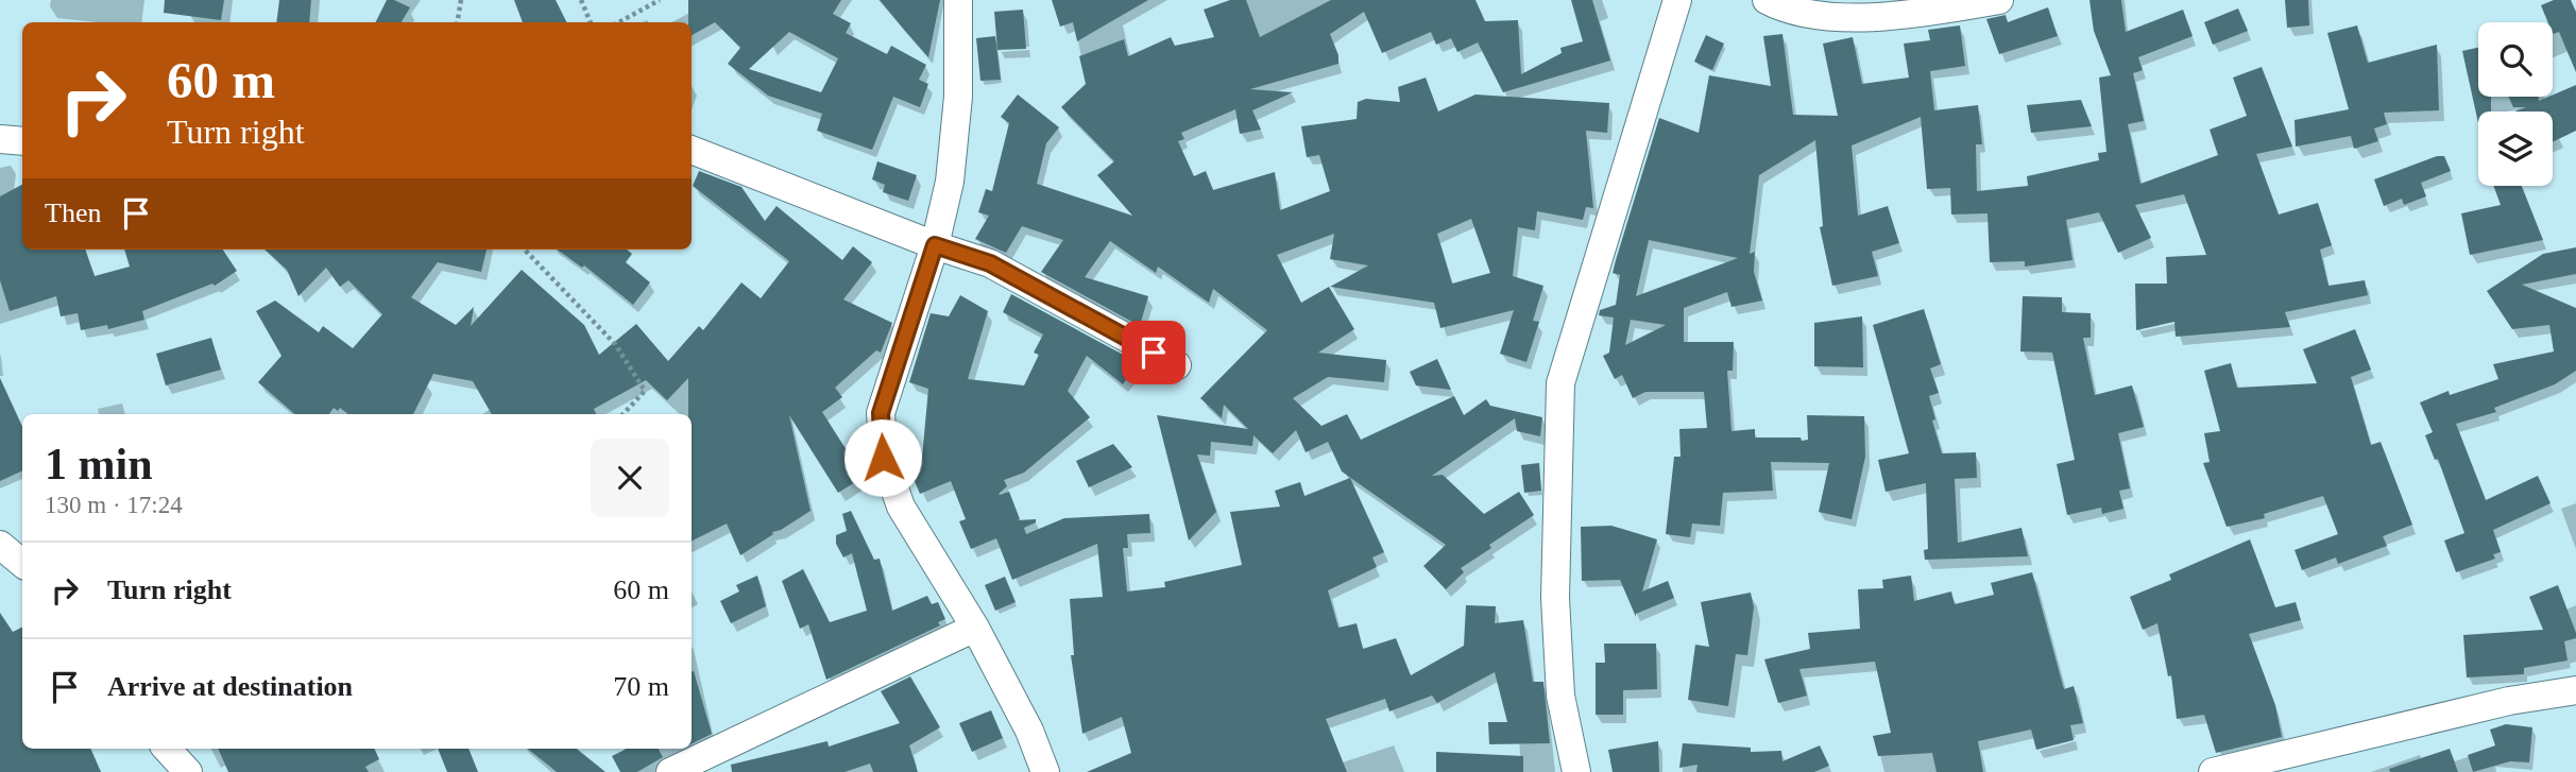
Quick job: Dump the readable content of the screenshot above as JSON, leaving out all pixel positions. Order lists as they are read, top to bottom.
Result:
{
  "page": {
    "turn": ["60 m", "Turn right"],
    "then": "Then",
    "heading": ["1 min", "130 m · 17:24"],
    "list": [
      {
        "name": "Turn right",
        "value": "60 m"
      },
      {
        "name": "Arrive at destination",
        "value": "70 m"
      }
    ]
  }
}
